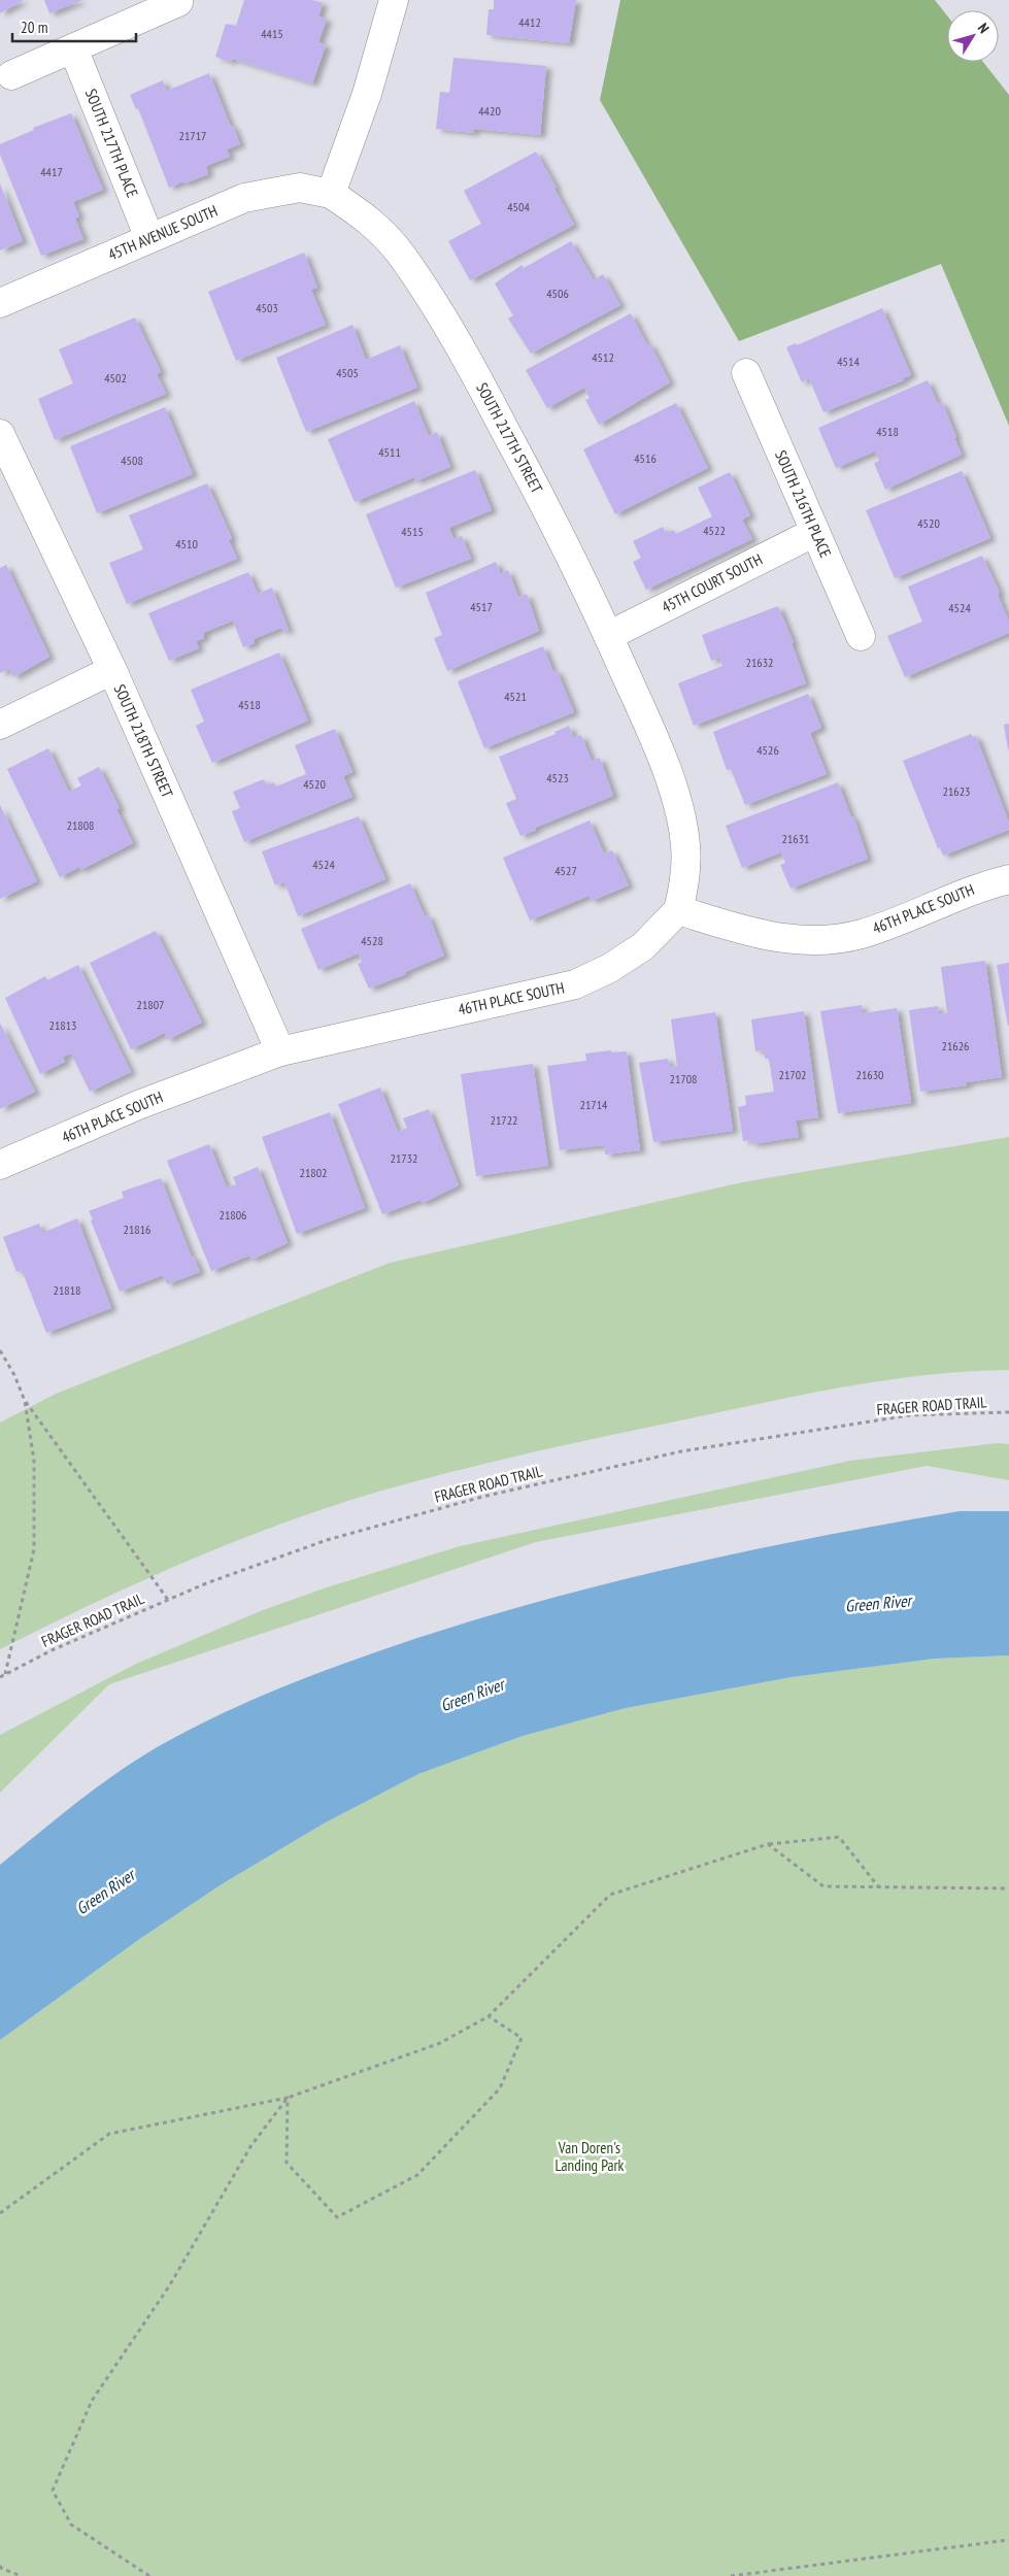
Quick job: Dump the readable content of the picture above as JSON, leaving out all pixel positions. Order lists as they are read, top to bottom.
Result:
{
  "streets": {
    "street": [
      "SOUTH 217TH PLACE",
      "45TH AVENUE SOUTH",
      "SOUTH 217TH STREET",
      "SOUTH 216TH PLACE",
      "45TH COURT SOUTH",
      "SOUTH 218TH STREET",
      "46TH PLACE SOUTH"
    ],
    "path": ["FRAGER ROAD TRAIL"]
  },
  "crossings": [
    ["SOUTH 217TH PLACE", "45TH AVENUE SOUTH"],
    ["45TH AVENUE SOUTH", "SOUTH 217TH STREET"],
    ["SOUTH 217TH STREET", "45TH COURT SOUTH"],
    ["SOUTH 217TH STREET", "46TH PLACE SOUTH"],
    ["SOUTH 216TH PLACE", "45TH COURT SOUTH"],
    ["SOUTH 218TH STREET", "46TH PLACE SOUTH"]
  ],
  "water": ["Green River"],
  "parks": ["Van Doren's Landing Park"],
  "house_numbers": [
    "4412",
    "4415",
    "4420",
    "21717",
    "4417",
    "4504",
    "4506",
    "4503",
    "4512",
    "4514",
    "4505",
    "4502",
    "4518",
    "4511",
    "4516",
    "4508",
    "4520",
    "4522",
    "4515",
    "4510",
    "4517",
    "4524",
    "21632",
    "4521",
    "4518",
    "4526",
    "4523",
    "4520",
    "21623",
    "21808",
    "21631",
    "4524",
    "4527",
    "4528",
    "21807",
    "21813",
    "21626",
    "21702",
    "21630",
    "21708",
    "21714",
    "21722",
    "21732",
    "21802",
    "21806",
    "21816",
    "21818"
  ],
  "scale_bar": "20 m",
  "north": "top right"
}
